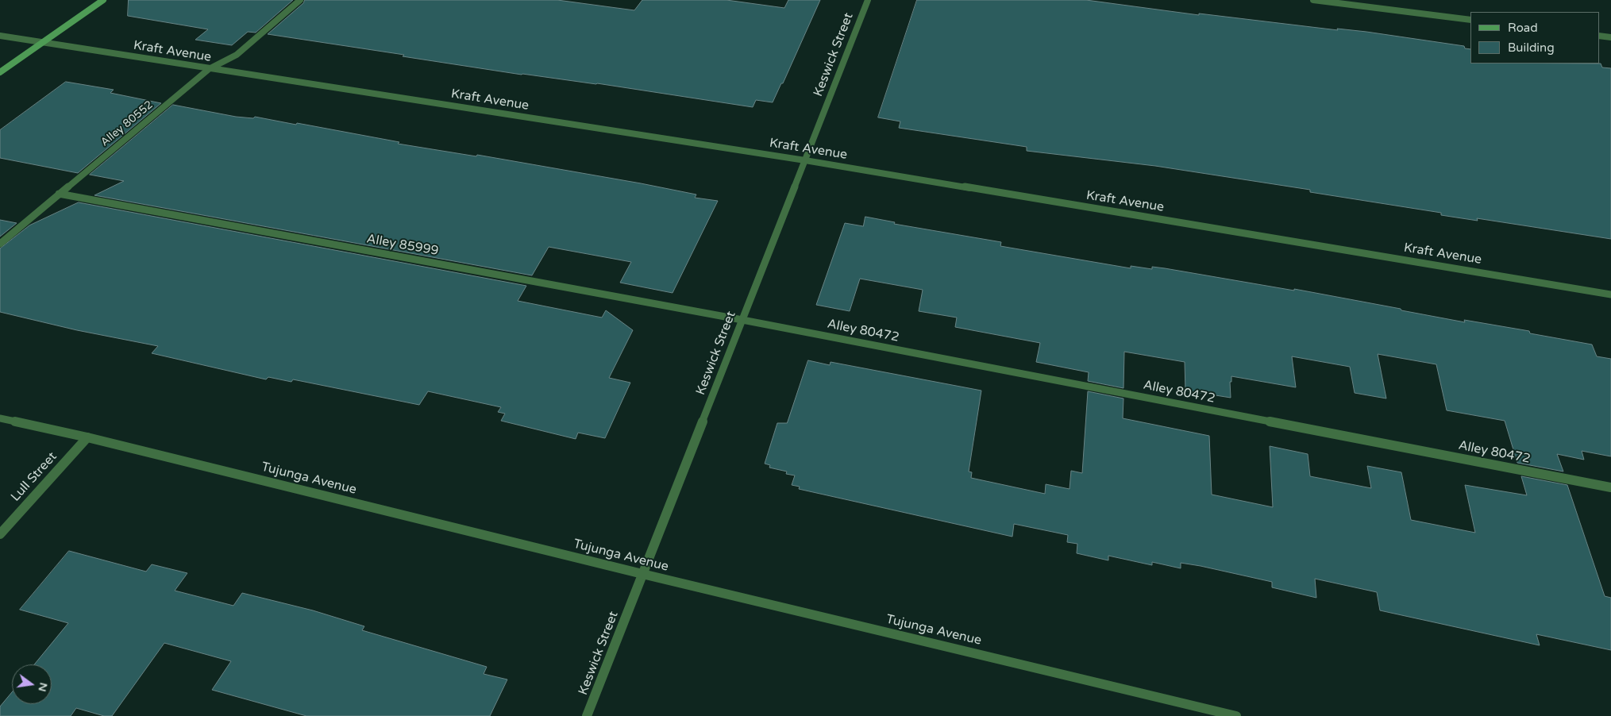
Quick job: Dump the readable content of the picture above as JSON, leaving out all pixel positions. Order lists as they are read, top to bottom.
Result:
{
  "streets": {
    "street": [
      "Kraft Avenue",
      "Keswick Street",
      "Alley 80552",
      "Alley 85999",
      "Alley 80472",
      "Lull Street",
      "Tujunga Avenue"
    ]
  },
  "crossings": [
    ["Kraft Avenue", "Keswick Street"],
    ["Kraft Avenue", "Alley 80552"],
    ["Keswick Street", "Alley 85999"],
    ["Keswick Street", "Alley 80472"],
    ["Keswick Street", "Tujunga Avenue"],
    ["Alley 80552", "Alley 85999"],
    ["Alley 85999", "Alley 80472"],
    ["Lull Street", "Tujunga Avenue"]
  ],
  "legend": ["Road", "Building"],
  "north": "right"
}
